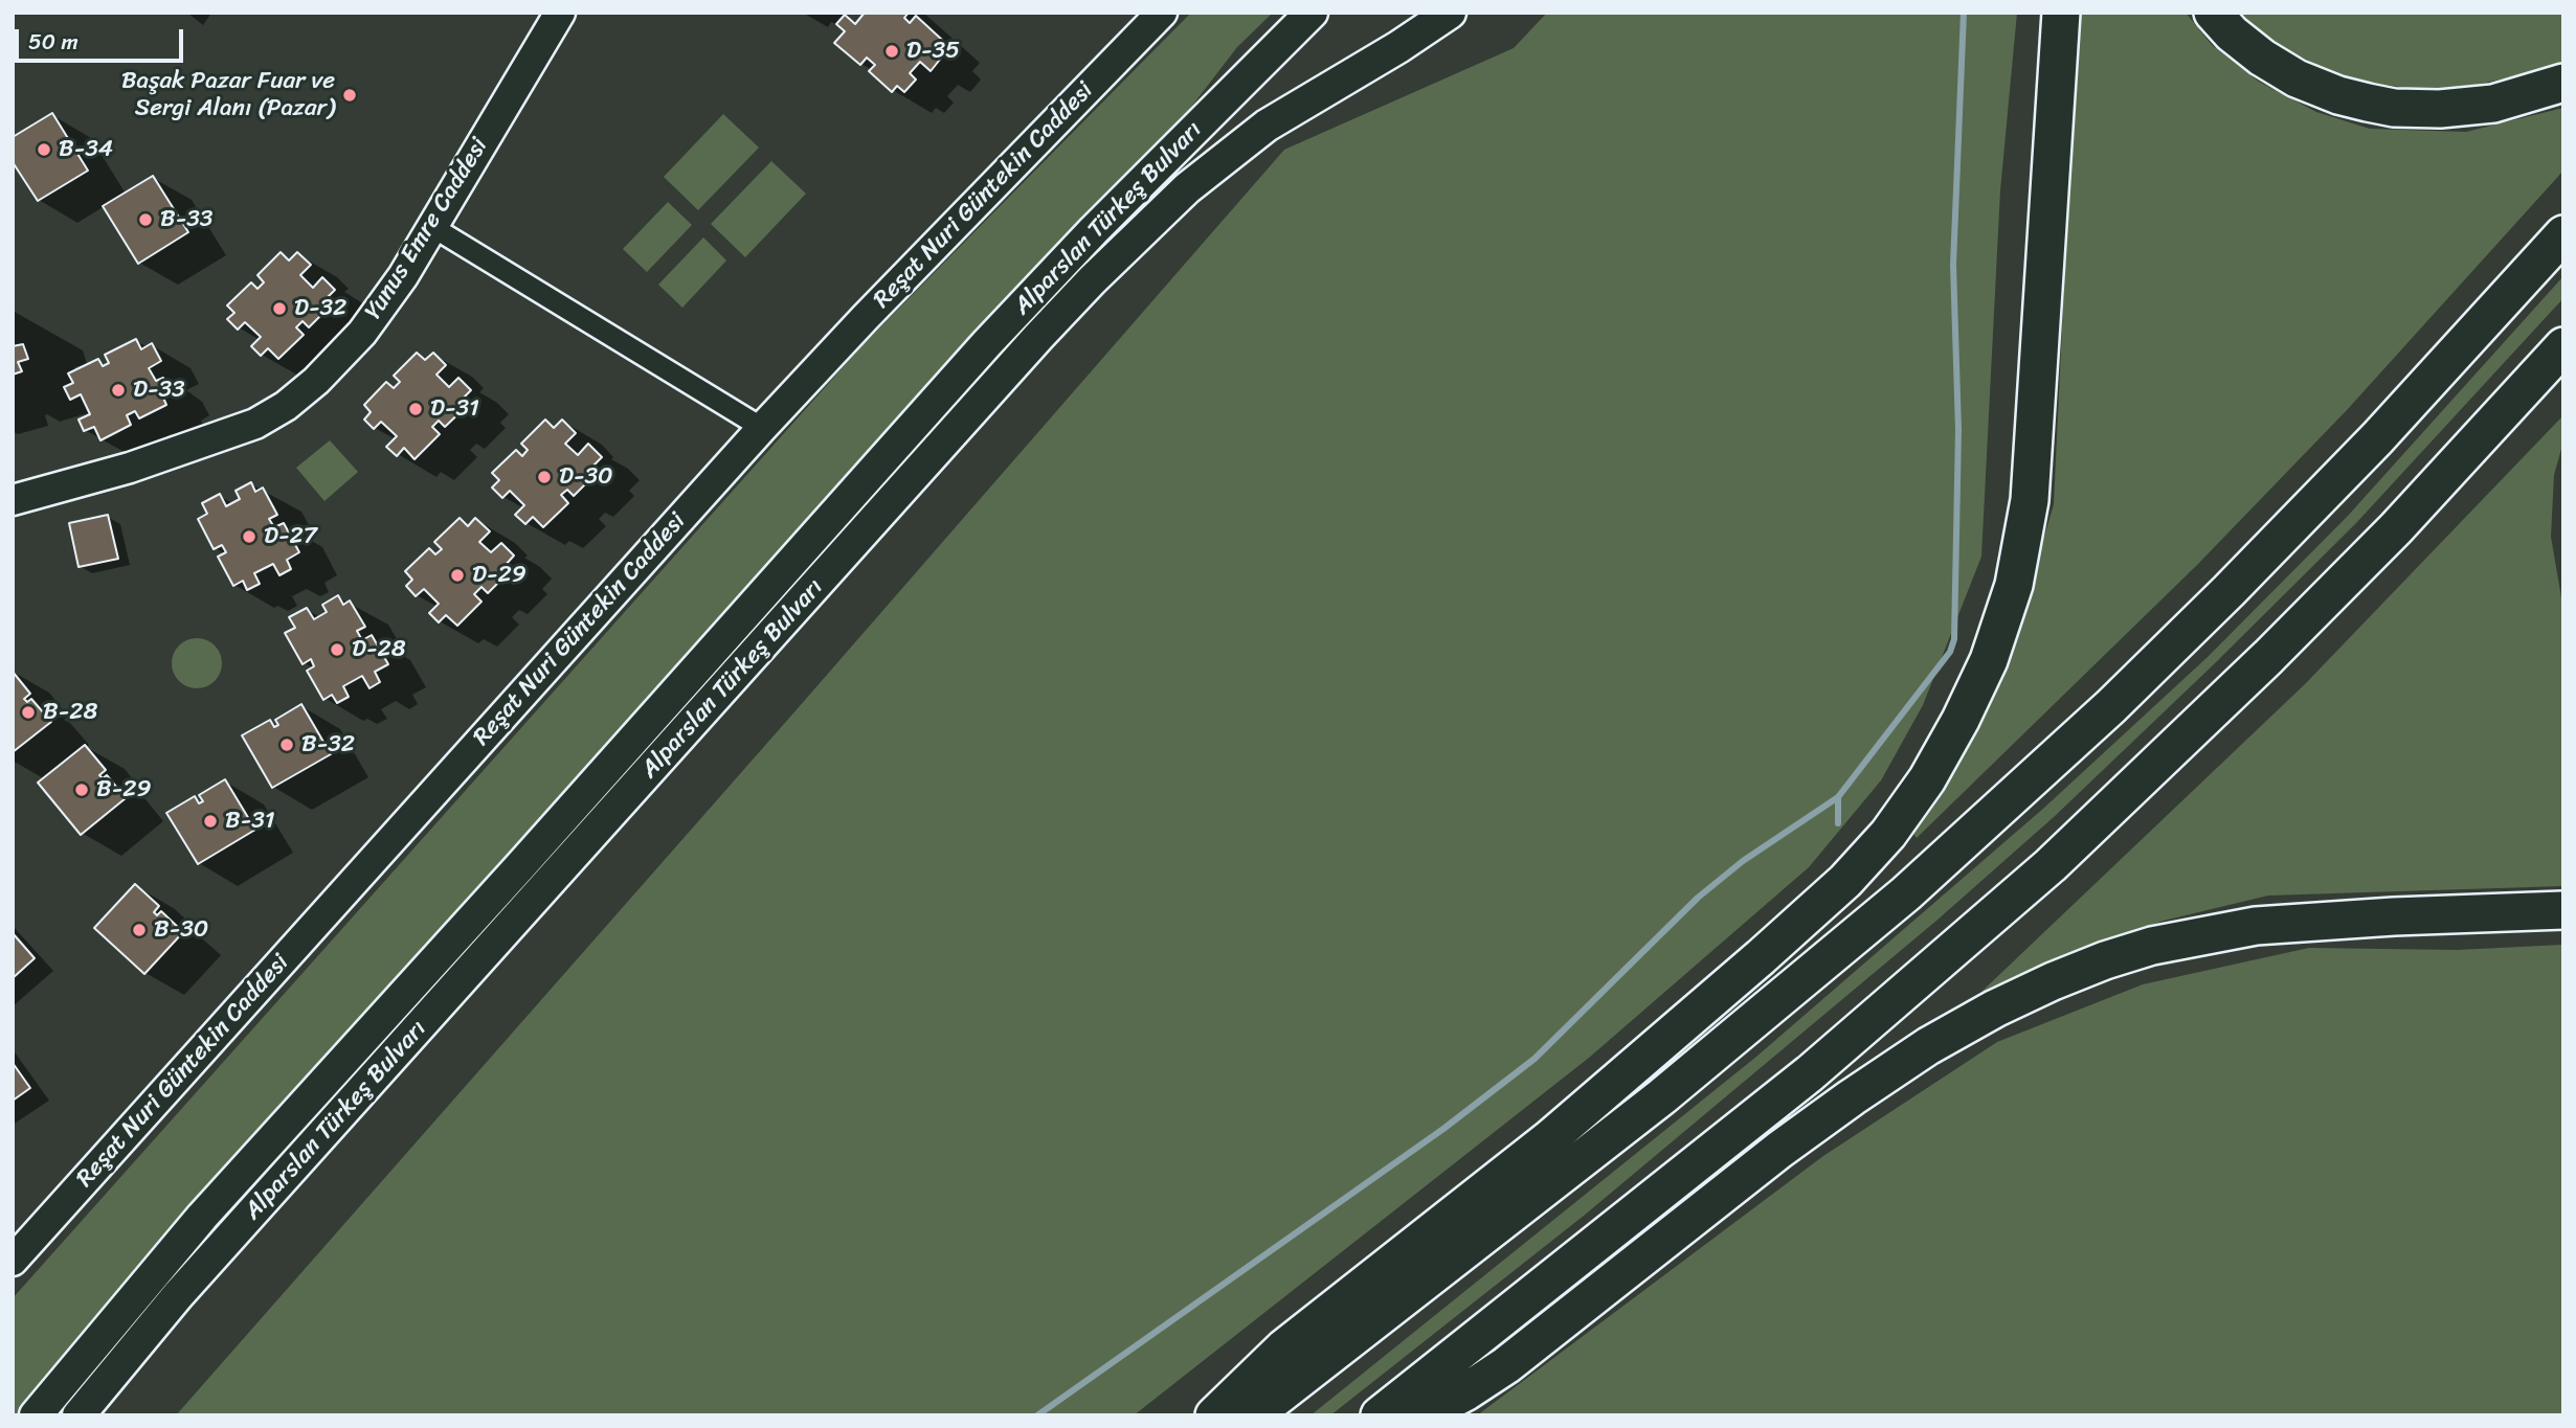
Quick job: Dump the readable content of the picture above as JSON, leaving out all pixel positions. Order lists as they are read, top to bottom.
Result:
{
  "streets": {
    "main road": ["Reşat Nuri Güntekin Caddesi", "Alparslan Türkeş Bulvarı", "Yunus Emre Caddesi"]
  },
  "places": [
    "D-35",
    "Başak Pazar Fuar ve Sergi Alanı (Pazar)",
    "B-34",
    "B-33",
    "D-32",
    "D-33",
    "D-31",
    "D-30",
    "D-27",
    "D-29",
    "D-28",
    "B-28",
    "B-32",
    "B-29",
    "B-31",
    "B-30"
  ],
  "scale_bar": "50 m"
}
